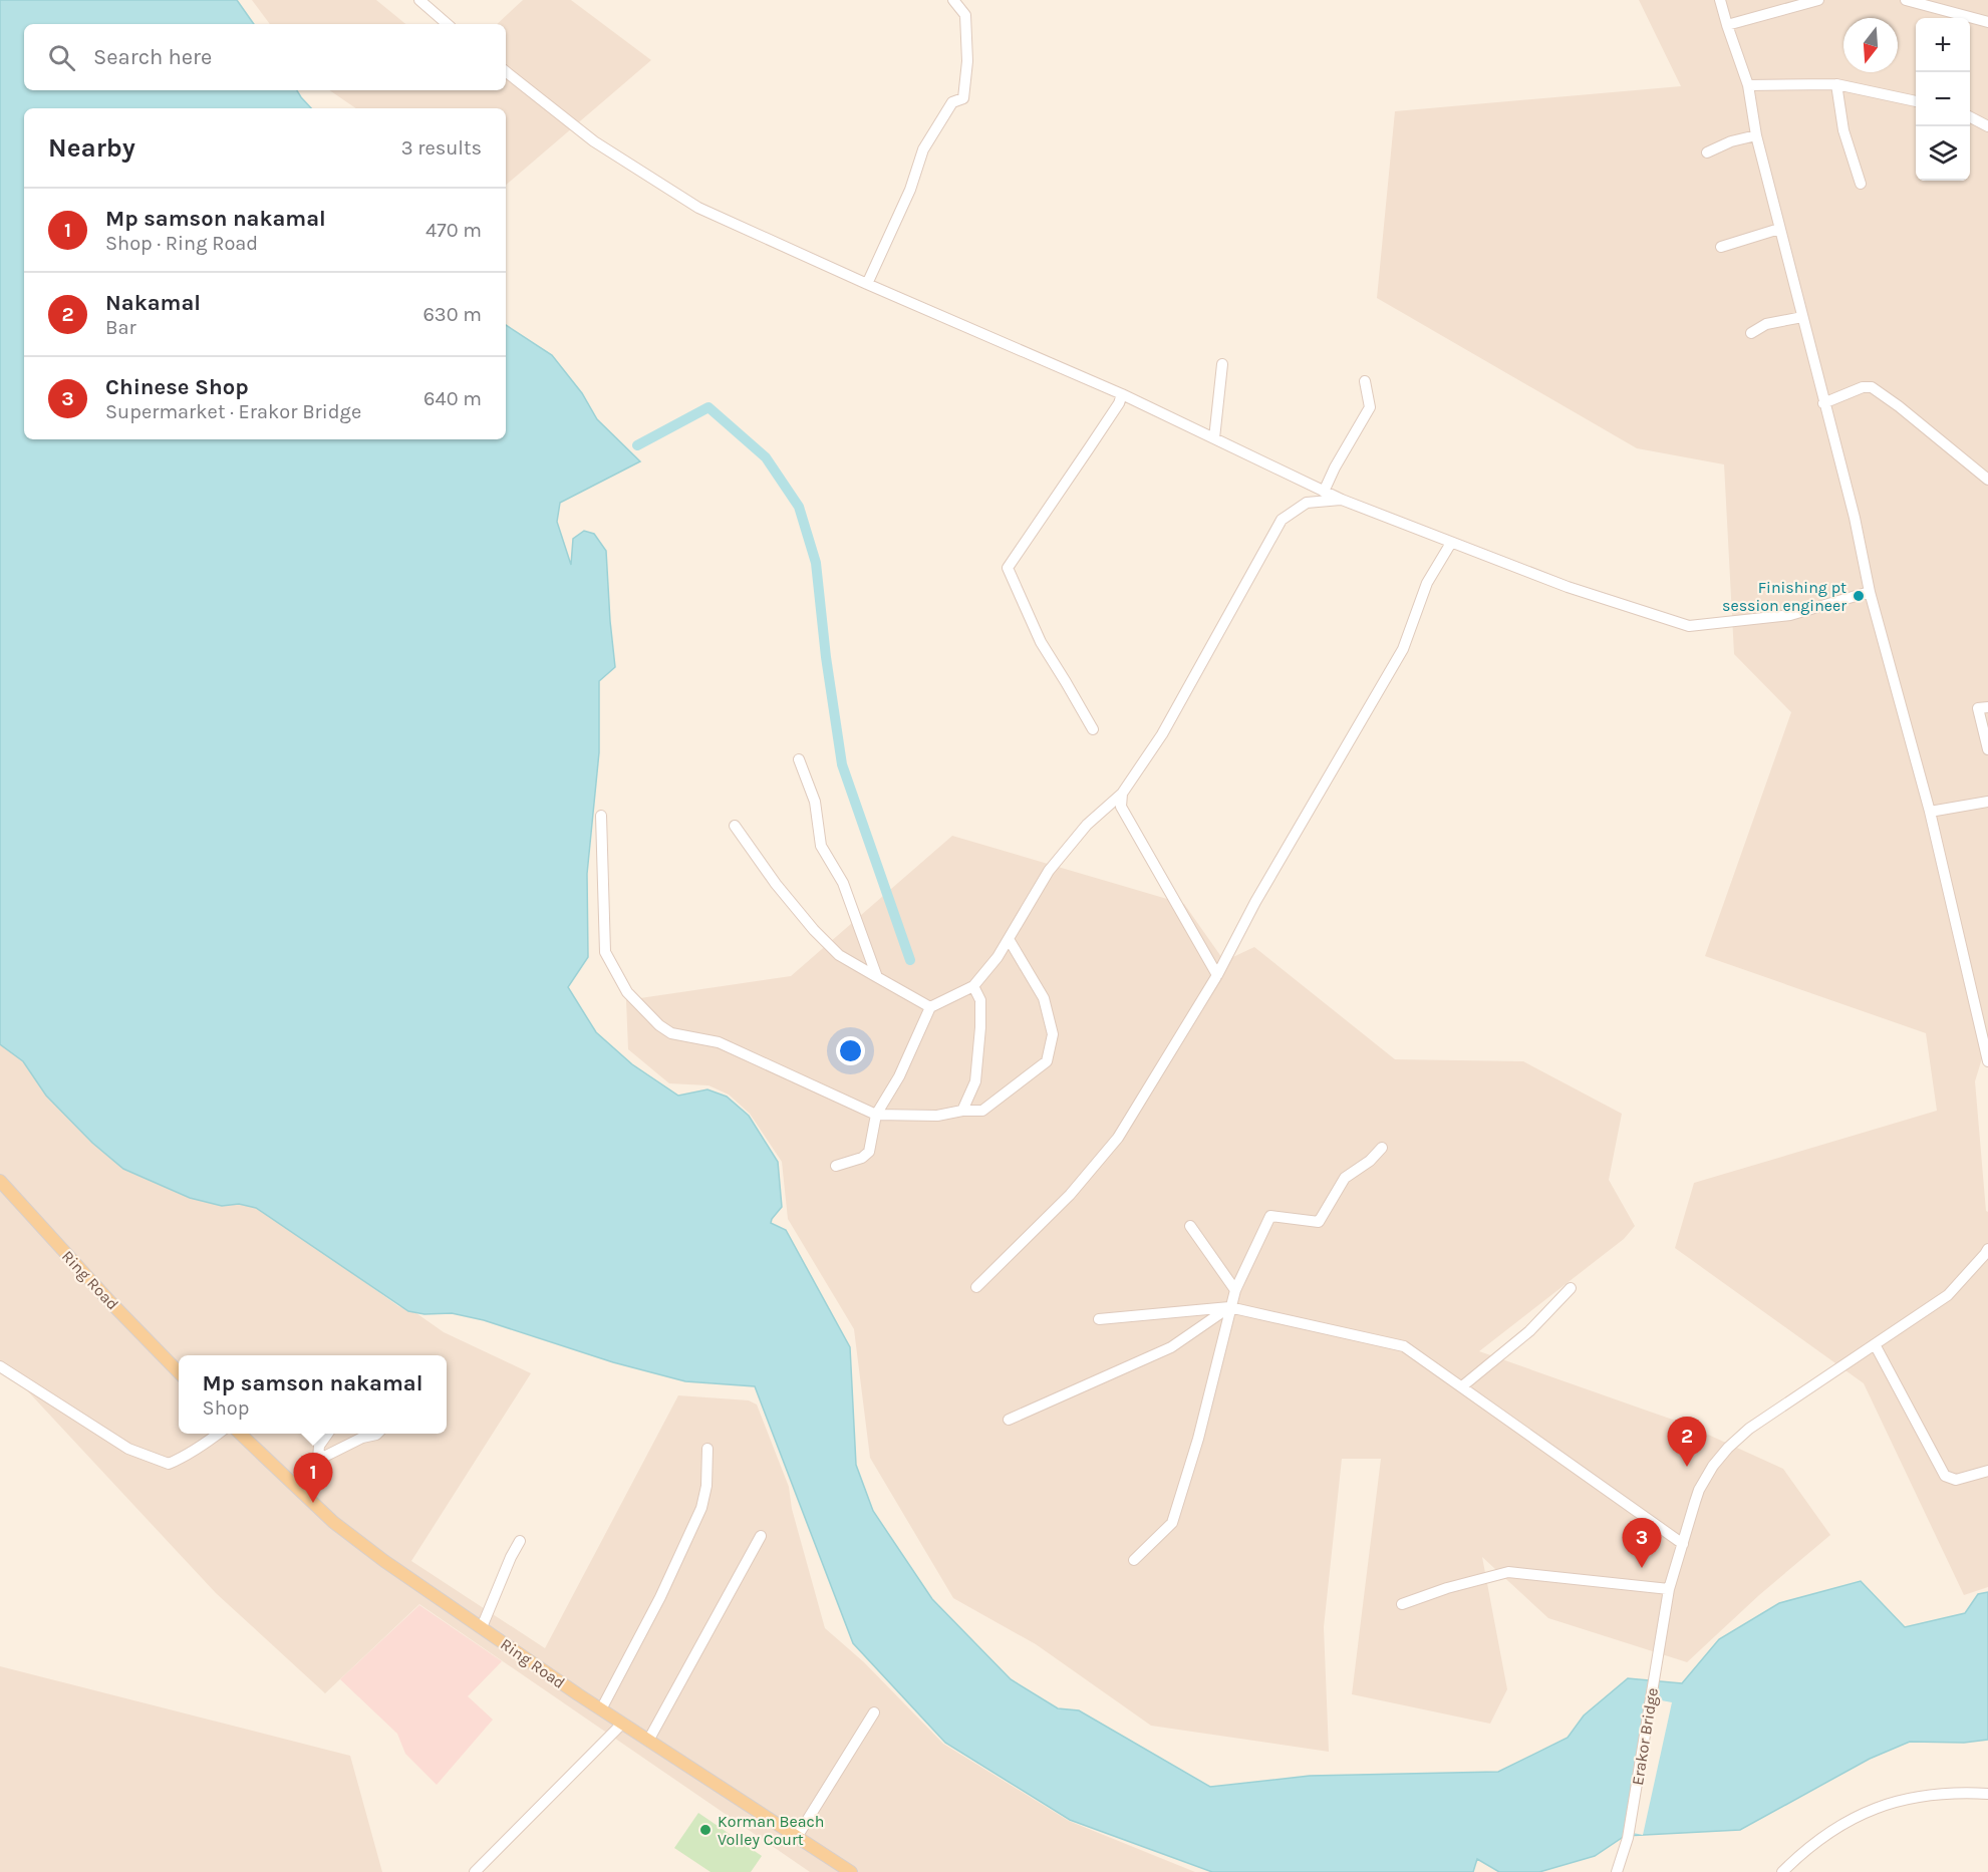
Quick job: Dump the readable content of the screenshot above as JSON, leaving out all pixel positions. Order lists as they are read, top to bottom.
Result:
{
  "streets": {
    "main road": ["Ring Road"],
    "street": ["Erakor Bridge"]
  },
  "places": ["Finishing pt session engineer", "Korman Beach Volley Court"],
  "north": "bottom",
  "page": {
    "map_buttons": ["+", "−"],
    "search": "Search here",
    "heading": ["Nearby", "3 results"],
    "list": [
      {
        "mark": "1",
        "name": "Mp samson nakamal",
        "note": "Shop · Ring Road",
        "value": "470 m"
      },
      {
        "mark": "2",
        "name": "Nakamal",
        "note": "Bar",
        "value": "630 m"
      },
      {
        "mark": "3",
        "name": "Chinese Shop",
        "note": "Supermarket · Erakor Bridge",
        "value": "640 m"
      }
    ],
    "popup": ["Mp samson nakamal", "Shop"],
    "pins": ["2", "1", "3"]
  }
}
